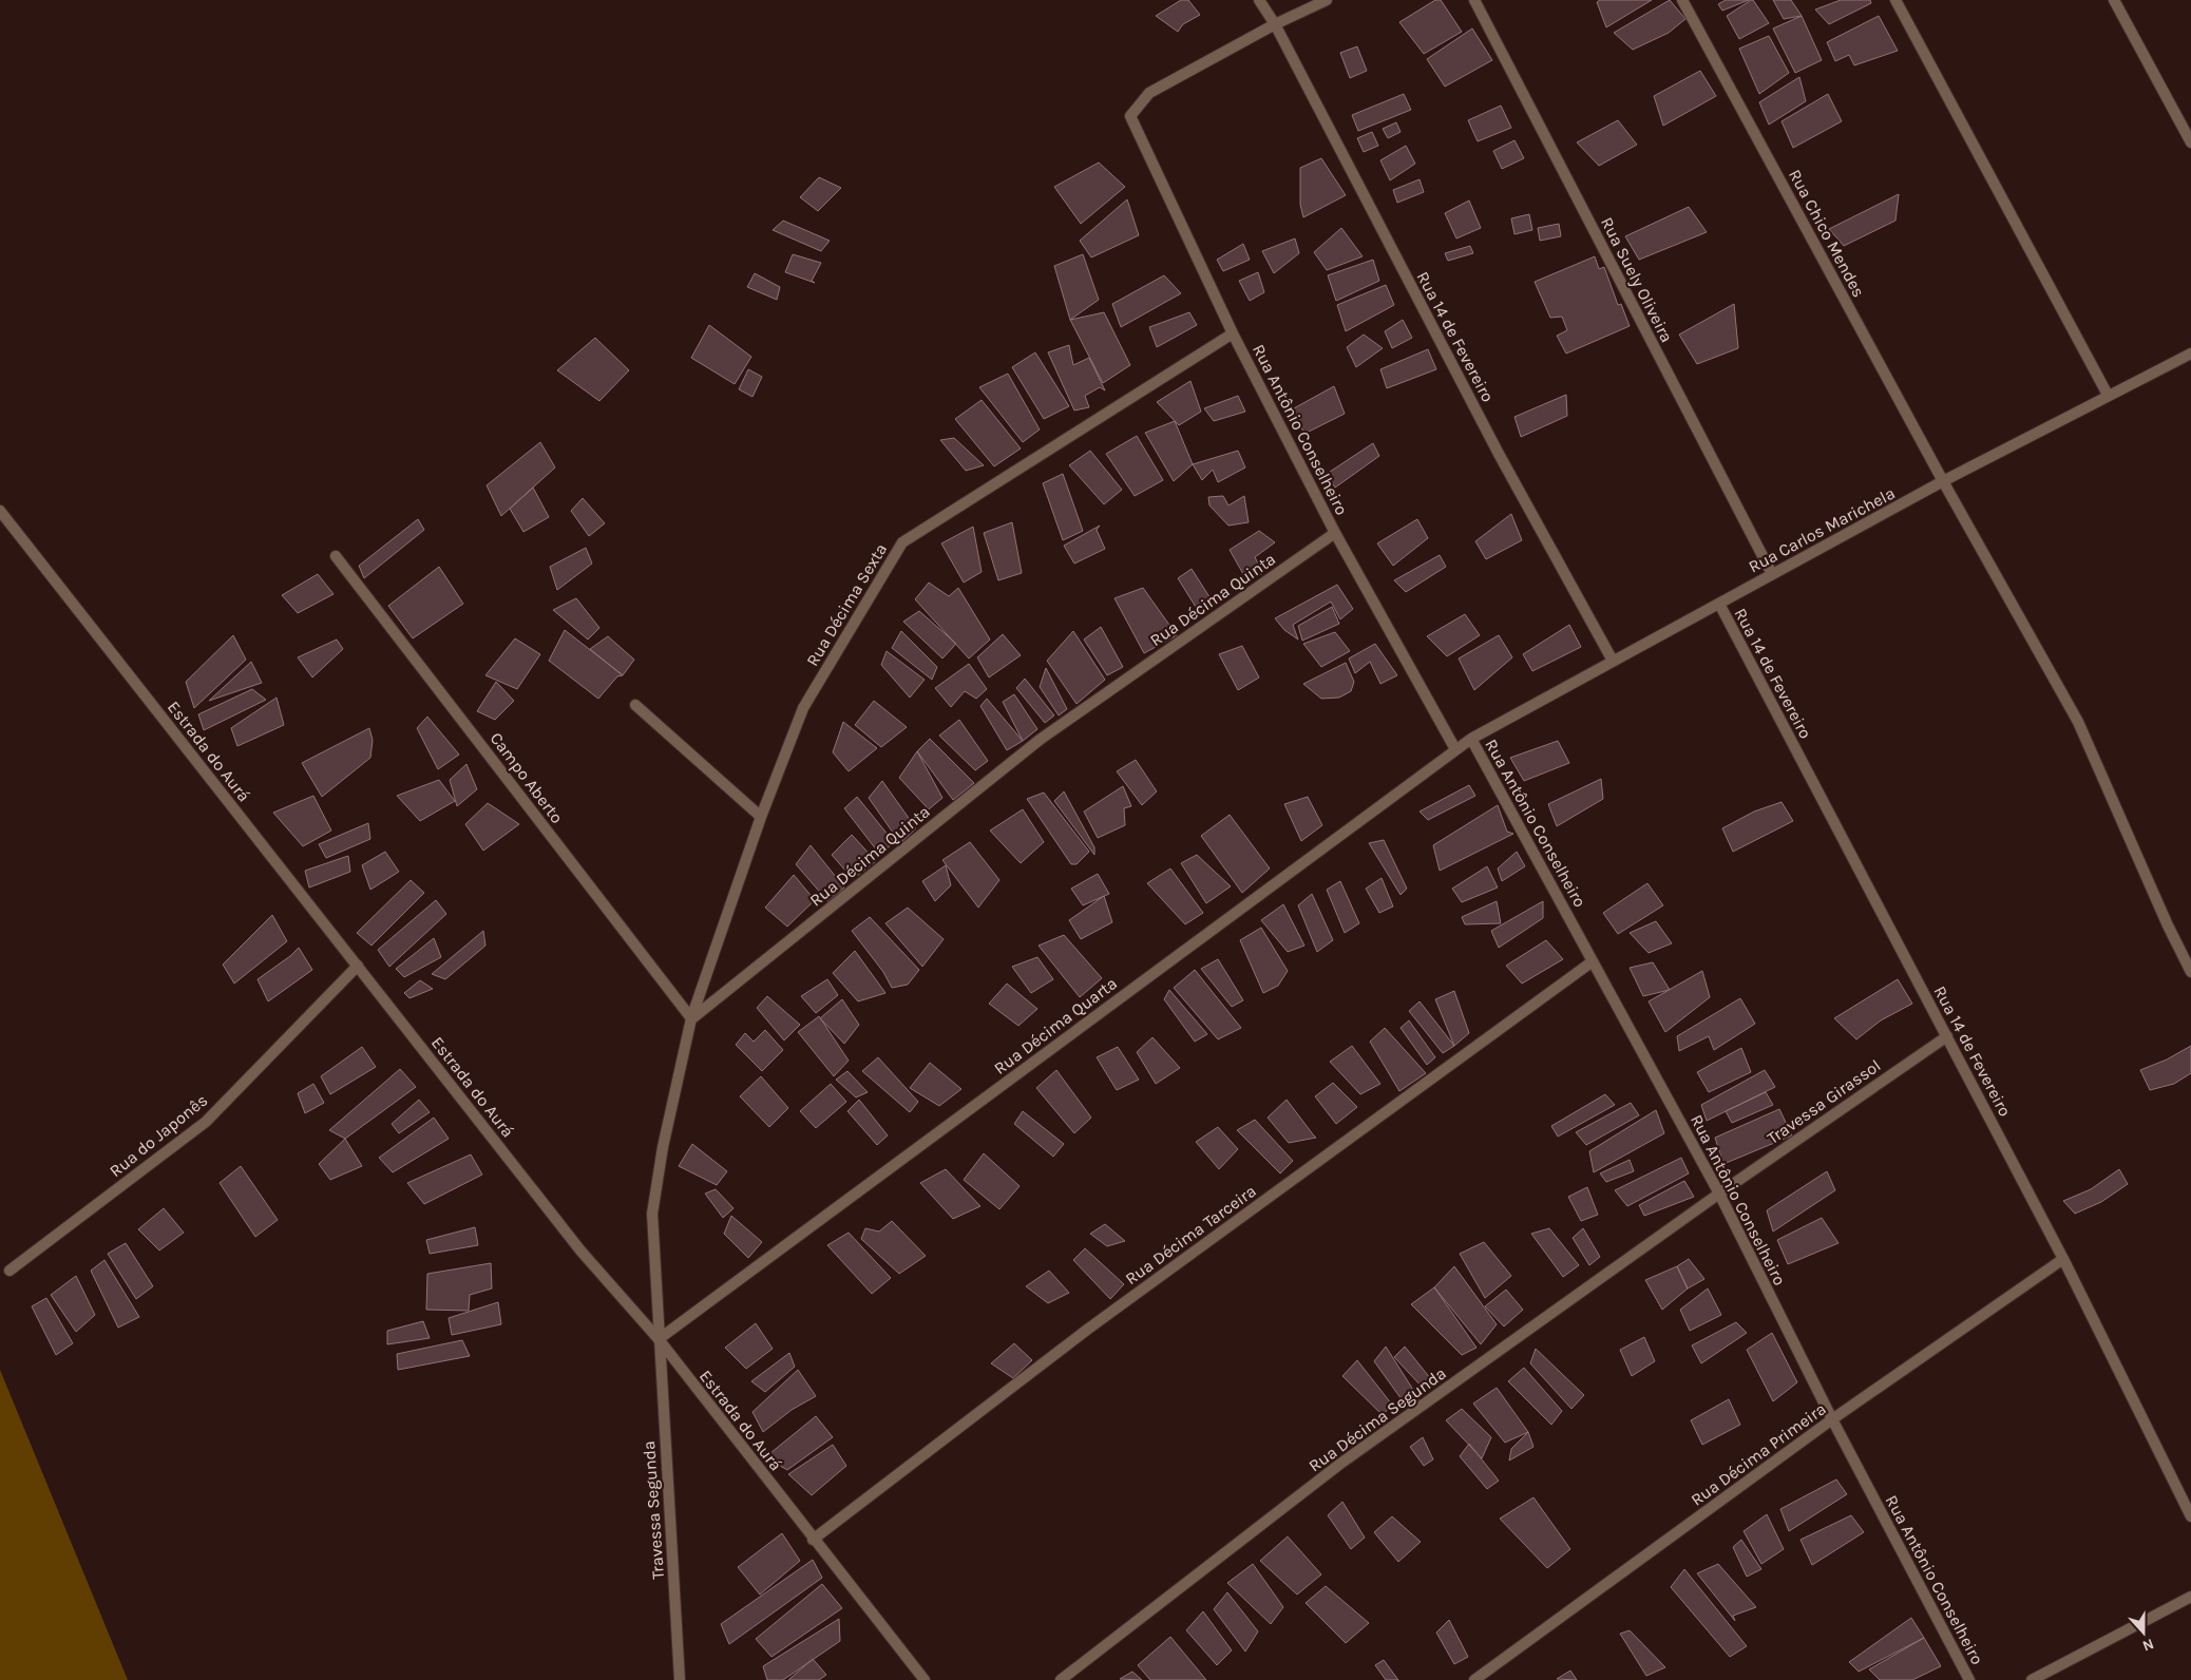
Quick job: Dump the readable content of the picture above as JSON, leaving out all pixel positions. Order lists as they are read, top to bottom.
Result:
{
  "streets": {
    "street": [
      "Rua Chico Mendes",
      "Rua Suely Oliveira",
      "Rua 14 de Fevereiro",
      "Rua Antônio Conselheiro",
      "Rua Carlos Marichela",
      "Rua Décima Quinta",
      "Rua Décima Sexta",
      "Estrada do Aurá",
      "Campo Aberto",
      "Rua Décima Quarta",
      "Travessa Girassol",
      "Rua do Japonês",
      "Rua Décima Tarceira",
      "Rua Décima Segunda",
      "Rua Décima Primeira",
      "Travessa Segunda"
    ]
  },
  "crossings": [
    ["Rua Chico Mendes", "Rua Carlos Marichela"],
    ["Rua Suely Oliveira", "Rua Carlos Marichela"],
    ["Rua 14 de Fevereiro", "Rua Antônio Conselheiro"],
    ["Rua 14 de Fevereiro", "Rua Carlos Marichela"],
    ["Rua 14 de Fevereiro", "Travessa Girassol"],
    ["Rua 14 de Fevereiro", "Rua Décima Primeira"],
    ["Rua Antônio Conselheiro", "Rua Carlos Marichela"],
    ["Rua Antônio Conselheiro", "Rua Décima Quinta"],
    ["Rua Antônio Conselheiro", "Rua Décima Sexta"],
    ["Rua Antônio Conselheiro", "Rua Décima Quarta"],
    ["Rua Antônio Conselheiro", "Travessa Girassol"],
    ["Rua Antônio Conselheiro", "Rua Décima Tarceira"],
    ["Rua Antônio Conselheiro", "Rua Décima Segunda"],
    ["Rua Antônio Conselheiro", "Rua Décima Primeira"],
    ["Rua Carlos Marichela", "Rua Décima Quarta"],
    ["Rua Décima Quinta", "Rua Décima Sexta"],
    ["Rua Décima Quinta", "Campo Aberto"],
    ["Rua Décima Sexta", "Campo Aberto"],
    ["Estrada do Aurá", "Rua Décima Quarta"],
    ["Estrada do Aurá", "Rua do Japonês"],
    ["Estrada do Aurá", "Rua Décima Tarceira"],
    ["Estrada do Aurá", "Travessa Segunda"],
    ["Rua Décima Quarta", "Travessa Segunda"],
    ["Travessa Girassol", "Rua Décima Segunda"]
  ],
  "north": "bottom"
}
